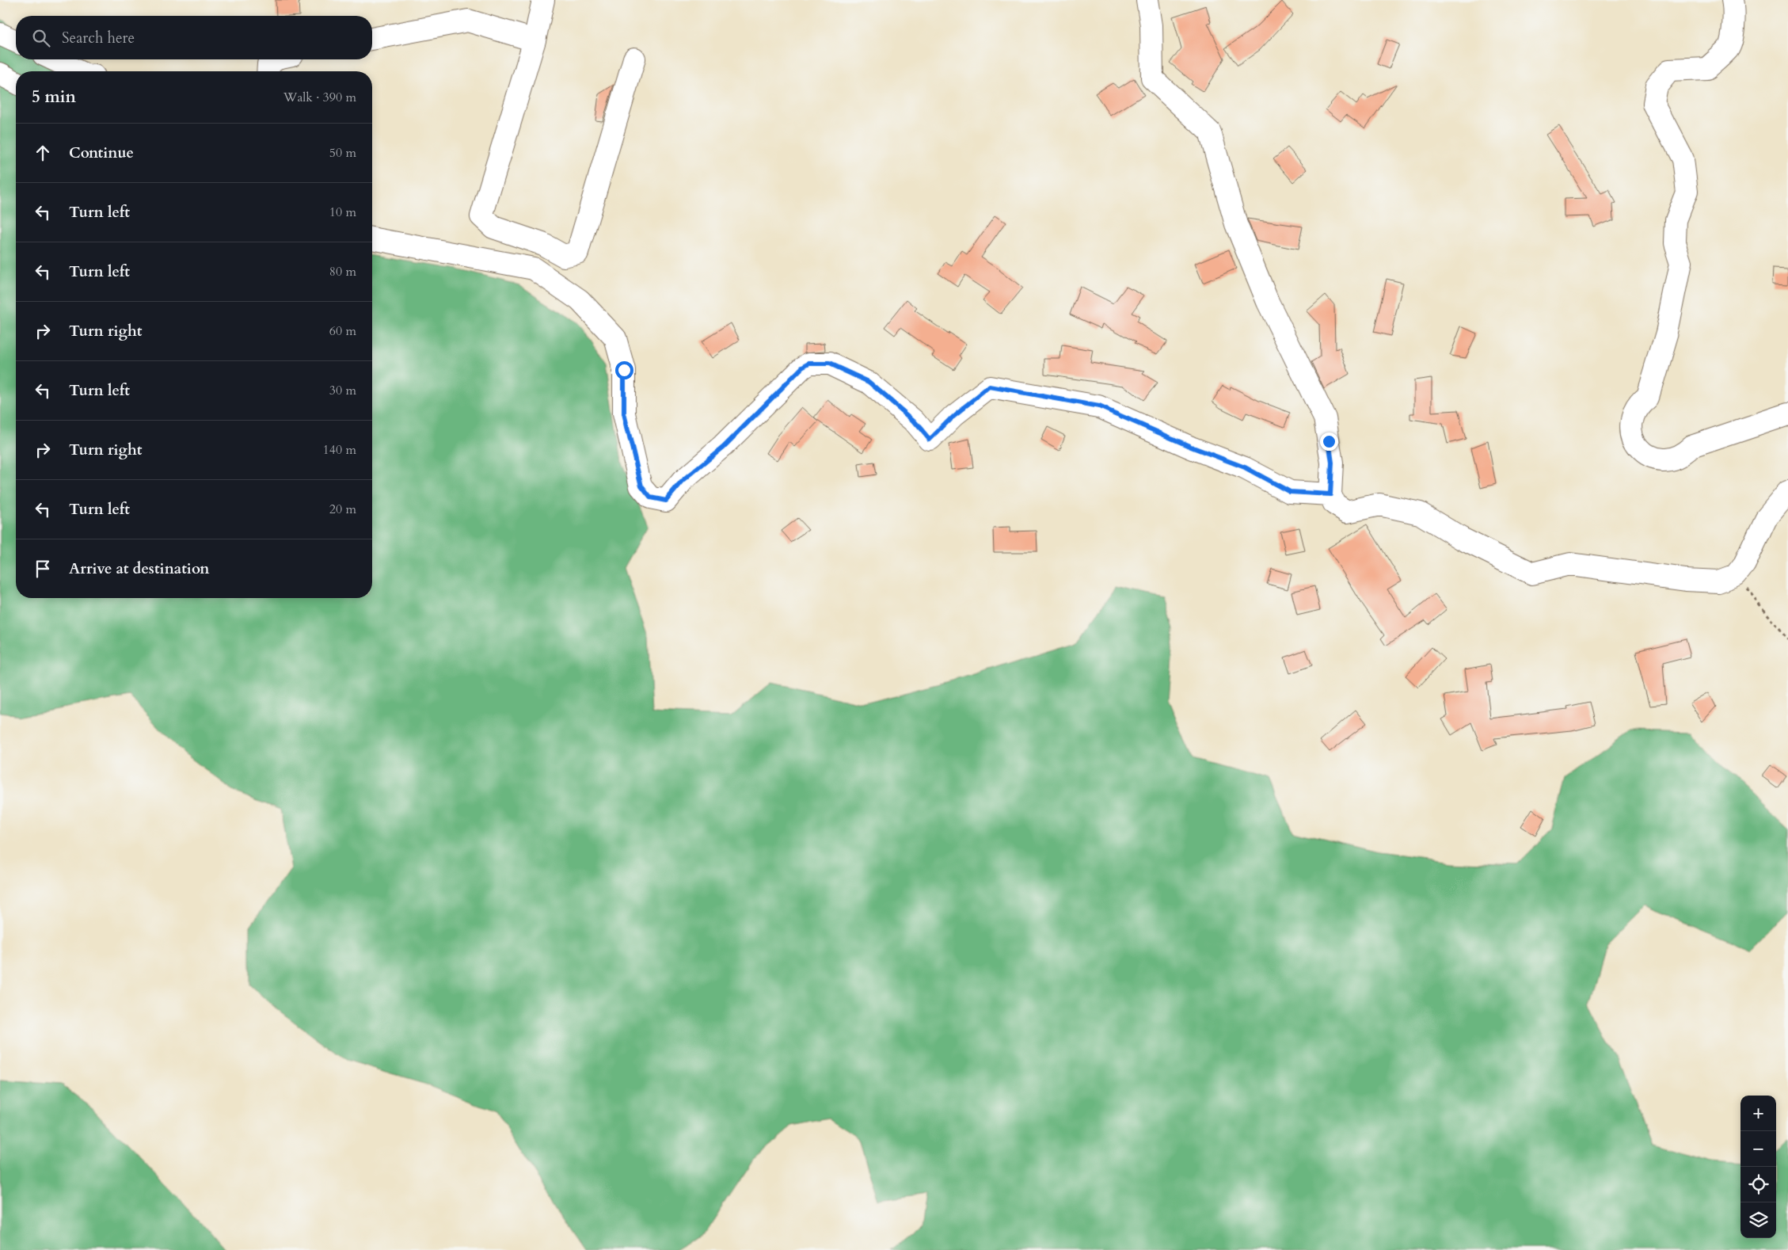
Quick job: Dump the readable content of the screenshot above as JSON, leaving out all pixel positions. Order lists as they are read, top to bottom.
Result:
{
  "page": {
    "search": "Search here",
    "heading": ["5 min", "Walk · 390 m"],
    "list": [
      ["Continue", "50 m"],
      ["Turn left", "10 m"],
      ["Turn left", "80 m"],
      ["Turn right", "60 m"],
      ["Turn left", "30 m"],
      ["Turn right", "140 m"],
      ["Turn left", "20 m"],
      "Arrive at destination"
    ],
    "map_buttons": ["+", "−"]
  }
}
